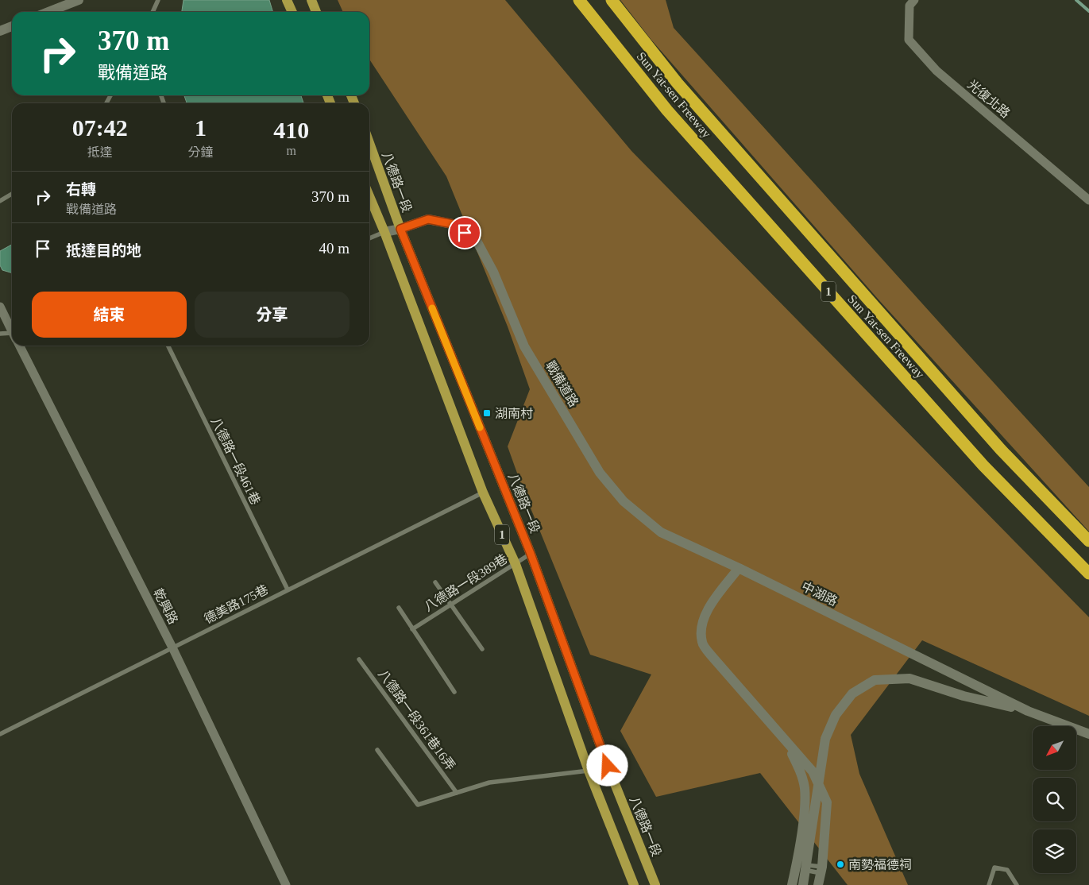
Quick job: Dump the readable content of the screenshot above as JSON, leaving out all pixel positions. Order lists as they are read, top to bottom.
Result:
{
  "streets": {
    "highway": ["Sun Yat-sen Freeway", "1"],
    "main road": ["八德路一段"],
    "street": [
      "光復北路",
      "戰備道路",
      "中湖路",
      "乾興路"
    ],
    "lane": [
      "八德路一段461巷",
      "八德路一段389巷",
      "德美路175巷",
      "八德路一段361巷16弄"
    ]
  },
  "crossings": [
    ["八德路一段", "戰備道路"],
    ["八德路一段", "八德路一段389巷"],
    ["1", "戰備道路"],
    ["1", "八德路一段389巷"],
    ["1", "德美路175巷"],
    ["戰備道路", "中湖路"],
    ["八德路一段461巷", "德美路175巷"],
    ["德美路175巷", "乾興路"]
  ],
  "places": {
    "transit": ["湖南村"],
    "other": ["南勢福德祠"]
  },
  "north": "bottom left",
  "page": {
    "turn": ["370 m", "戰備道路"],
    "eta": [
      "07:42",
      "抵達",
      "1",
      "分鐘",
      "410",
      "m"
    ],
    "list": [
      {
        "name": "右轉",
        "note": "戰備道路",
        "value": "370 m"
      },
      {
        "name": "抵達目的地",
        "value": "40 m"
      }
    ],
    "buttons": ["結束", "分享"]
  }
}
